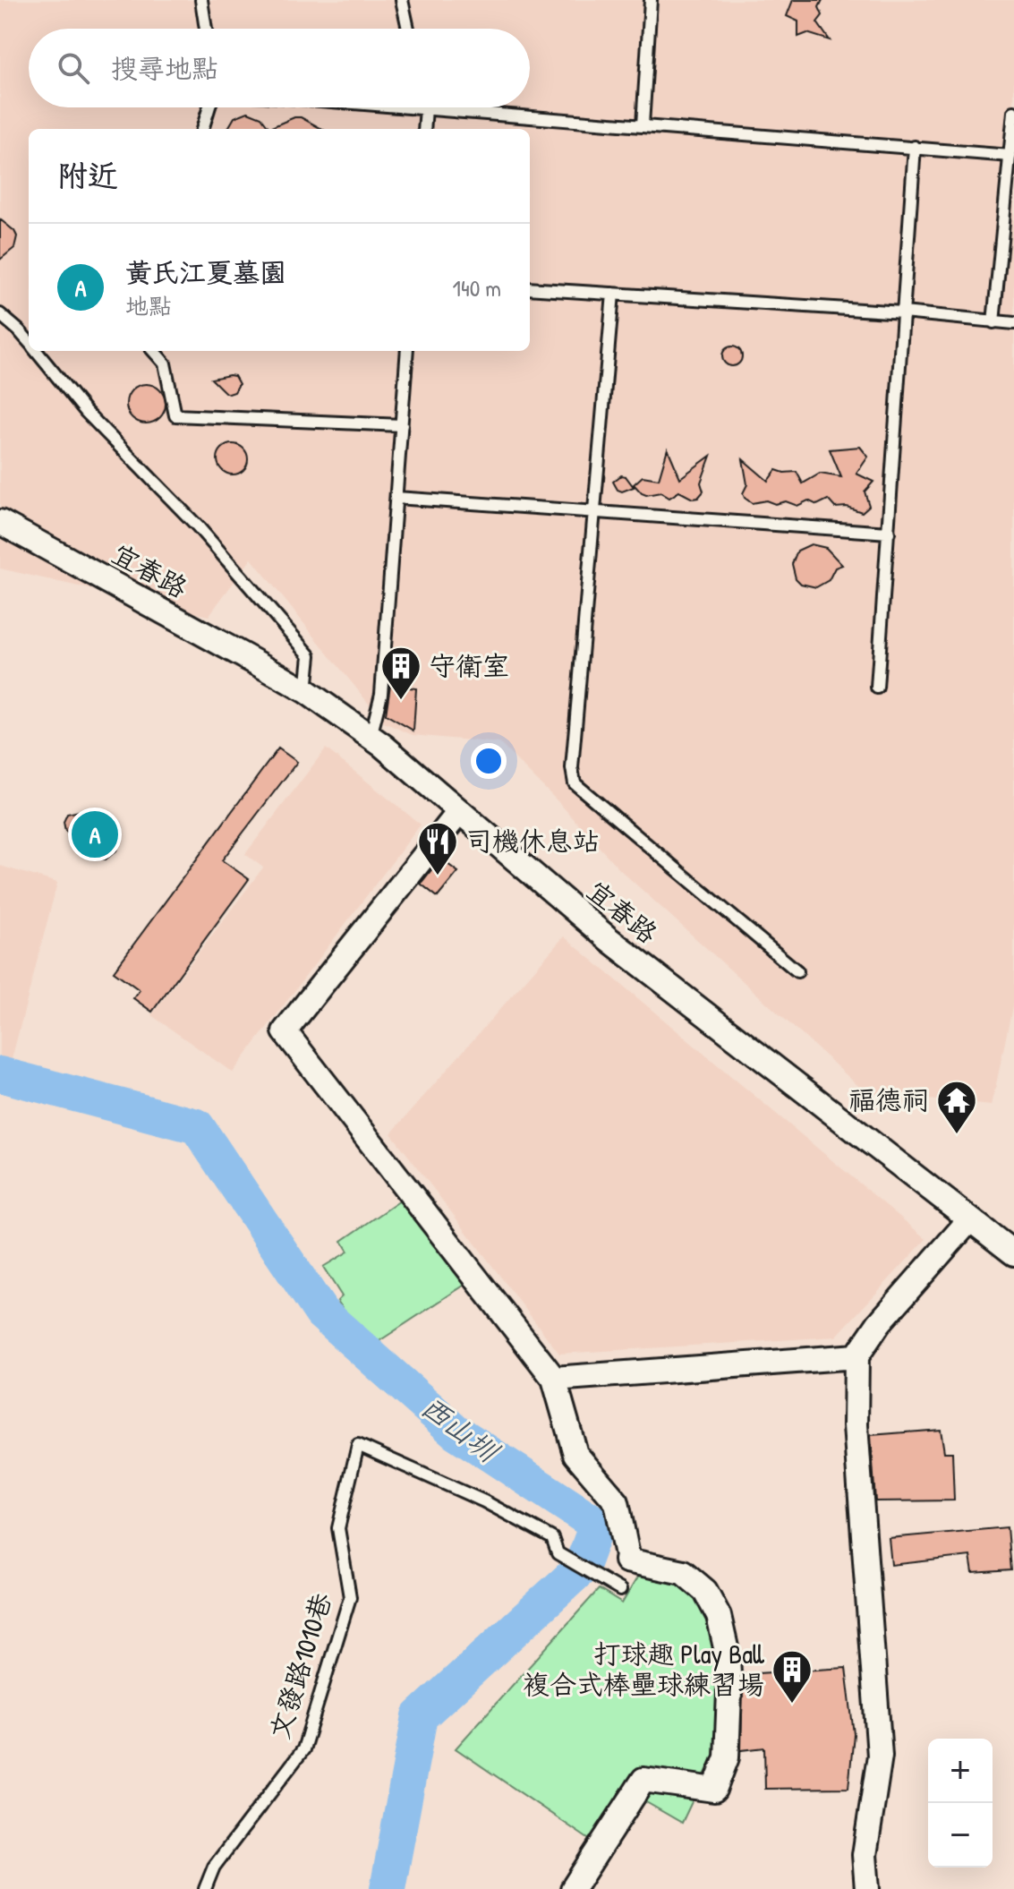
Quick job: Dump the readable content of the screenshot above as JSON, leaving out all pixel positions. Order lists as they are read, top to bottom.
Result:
{
  "streets": {
    "street": ["宜春路"],
    "lane": ["文發路1010巷"]
  },
  "water": ["西山圳"],
  "places": {
    "building": ["守衛室", "打球趣 Play Ball 複合式棒壘球練習場"],
    "restaurant": ["司機休息站"],
    "temple": ["福德祠"]
  },
  "page": {
    "search": "搜尋地點",
    "heading": "附近",
    "list": [
      {
        "mark": "A",
        "name": "黃氏江夏墓園",
        "note": "地點",
        "value": "140 m"
      }
    ],
    "pins": "A",
    "map_buttons": ["+", "−"]
  }
}
